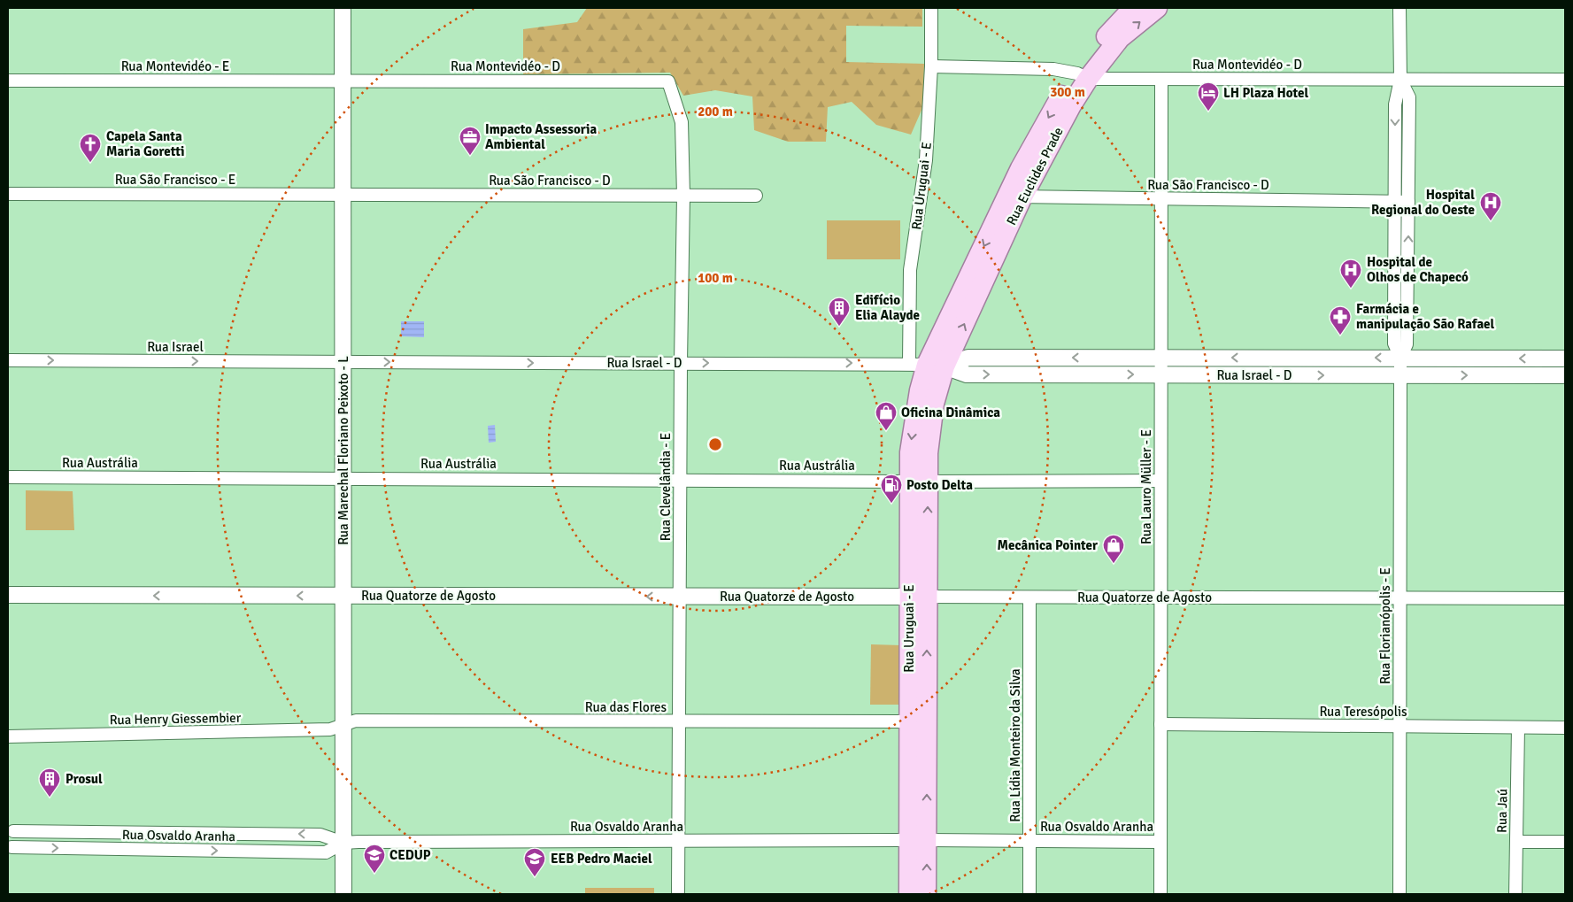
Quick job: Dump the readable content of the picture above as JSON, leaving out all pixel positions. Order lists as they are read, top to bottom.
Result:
{
  "streets": {
    "main road": ["Rua Euclides Prade", "Rua Uruguai - E"],
    "street": [
      "Rua Montevidéo - D",
      "Rua Montevidéo - E",
      "Rua São Francisco - E",
      "Rua São Francisco - D",
      "Rua Israel",
      "Rua Israel - D",
      "Rua Marechal Floriano Peixoto - L",
      "Rua Austrália",
      "Rua Clevelândia - E",
      "Rua Lauro Müller - E",
      "Rua Quatorze de Agosto",
      "Rua Florianópolis - E",
      "Rua das Flores",
      "Rua Teresópolis",
      "Rua Henry Giessembier",
      "Rua Lídia Monteiro da Silva",
      "Rua Jaú",
      "Rua Osvaldo Aranha"
    ]
  },
  "crossings": [
    ["Rua Montevidéo - D", "Rua Montevidéo - E"],
    ["Rua Montevidéo - D", "Rua Euclides Prade"],
    ["Rua Montevidéo - D", "Rua Uruguai - E"],
    ["Rua Montevidéo - D", "Rua Marechal Floriano Peixoto - L"],
    ["Rua Montevidéo - D", "Rua Clevelândia - E"],
    ["Rua Montevidéo - D", "Rua Lauro Müller - E"],
    ["Rua Montevidéo - D", "Rua Florianópolis - E"],
    ["Rua Montevidéo - E", "Rua Marechal Floriano Peixoto - L"],
    ["Rua Euclides Prade", "Rua São Francisco - D"],
    ["Rua Euclides Prade", "Rua Uruguai - E"],
    ["Rua Euclides Prade", "Rua Israel - D"],
    ["Rua São Francisco - E", "Rua São Francisco - D"],
    ["Rua São Francisco - E", "Rua Marechal Floriano Peixoto - L"],
    ["Rua São Francisco - D", "Rua Marechal Floriano Peixoto - L"],
    ["Rua São Francisco - D", "Rua Clevelândia - E"],
    ["Rua São Francisco - D", "Rua Lauro Müller - E"],
    ["Rua São Francisco - D", "Rua Florianópolis - E"],
    ["Rua Uruguai - E", "Rua Israel - D"],
    ["Rua Uruguai - E", "Rua Austrália"],
    ["Rua Uruguai - E", "Rua Quatorze de Agosto"],
    ["Rua Uruguai - E", "Rua das Flores"],
    ["Rua Uruguai - E", "Rua Osvaldo Aranha"],
    ["Rua Israel", "Rua Israel - D"],
    ["Rua Israel", "Rua Marechal Floriano Peixoto - L"],
    ["Rua Israel - D", "Rua Marechal Floriano Peixoto - L"],
    ["Rua Israel - D", "Rua Clevelândia - E"],
    ["Rua Israel - D", "Rua Lauro Müller - E"],
    ["Rua Israel - D", "Rua Florianópolis - E"],
    ["Rua Marechal Floriano Peixoto - L", "Rua Austrália"],
    ["Rua Marechal Floriano Peixoto - L", "Rua Quatorze de Agosto"],
    ["Rua Marechal Floriano Peixoto - L", "Rua das Flores"],
    ["Rua Marechal Floriano Peixoto - L", "Rua Henry Giessembier"],
    ["Rua Marechal Floriano Peixoto - L", "Rua Osvaldo Aranha"],
    ["Rua Austrália", "Rua Clevelândia - E"],
    ["Rua Austrália", "Rua Lauro Müller - E"],
    ["Rua Clevelândia - E", "Rua Quatorze de Agosto"],
    ["Rua Clevelândia - E", "Rua das Flores"],
    ["Rua Clevelândia - E", "Rua Osvaldo Aranha"],
    ["Rua Lauro Müller - E", "Rua Quatorze de Agosto"],
    ["Rua Lauro Müller - E", "Rua Teresópolis"],
    ["Rua Lauro Müller - E", "Rua Osvaldo Aranha"],
    ["Rua Quatorze de Agosto", "Rua Florianópolis - E"],
    ["Rua Quatorze de Agosto", "Rua Lídia Monteiro da Silva"],
    ["Rua Florianópolis - E", "Rua Teresópolis"],
    ["Rua das Flores", "Rua Henry Giessembier"],
    ["Rua Teresópolis", "Rua Jaú"],
    ["Rua Lídia Monteiro da Silva", "Rua Osvaldo Aranha"]
  ],
  "one_way": ["Rua Israel", "Rua Quatorze de Agosto"],
  "places": {
    "hotel": ["LH Plaza Hotel"],
    "office": ["Impacto Assessoria Ambiental"],
    "church": ["Capela Santa Maria Goretti"],
    "hospital": ["Hospital Regional do Oeste", "Hospital de Olhos de Chapecó"],
    "building": ["Edifício Elia Alayde", "Prosul"],
    "pharmacy": ["Farmácia e manipulação São Rafael"],
    "shop": ["Oficina Dinâmica", "Mecânica Pointer"],
    "fuel station": ["Posto Delta"],
    "school or university": ["CEDUP", "EEB Pedro Maciel"]
  },
  "rings": ["300 m", "200 m", "100 m"]
}
